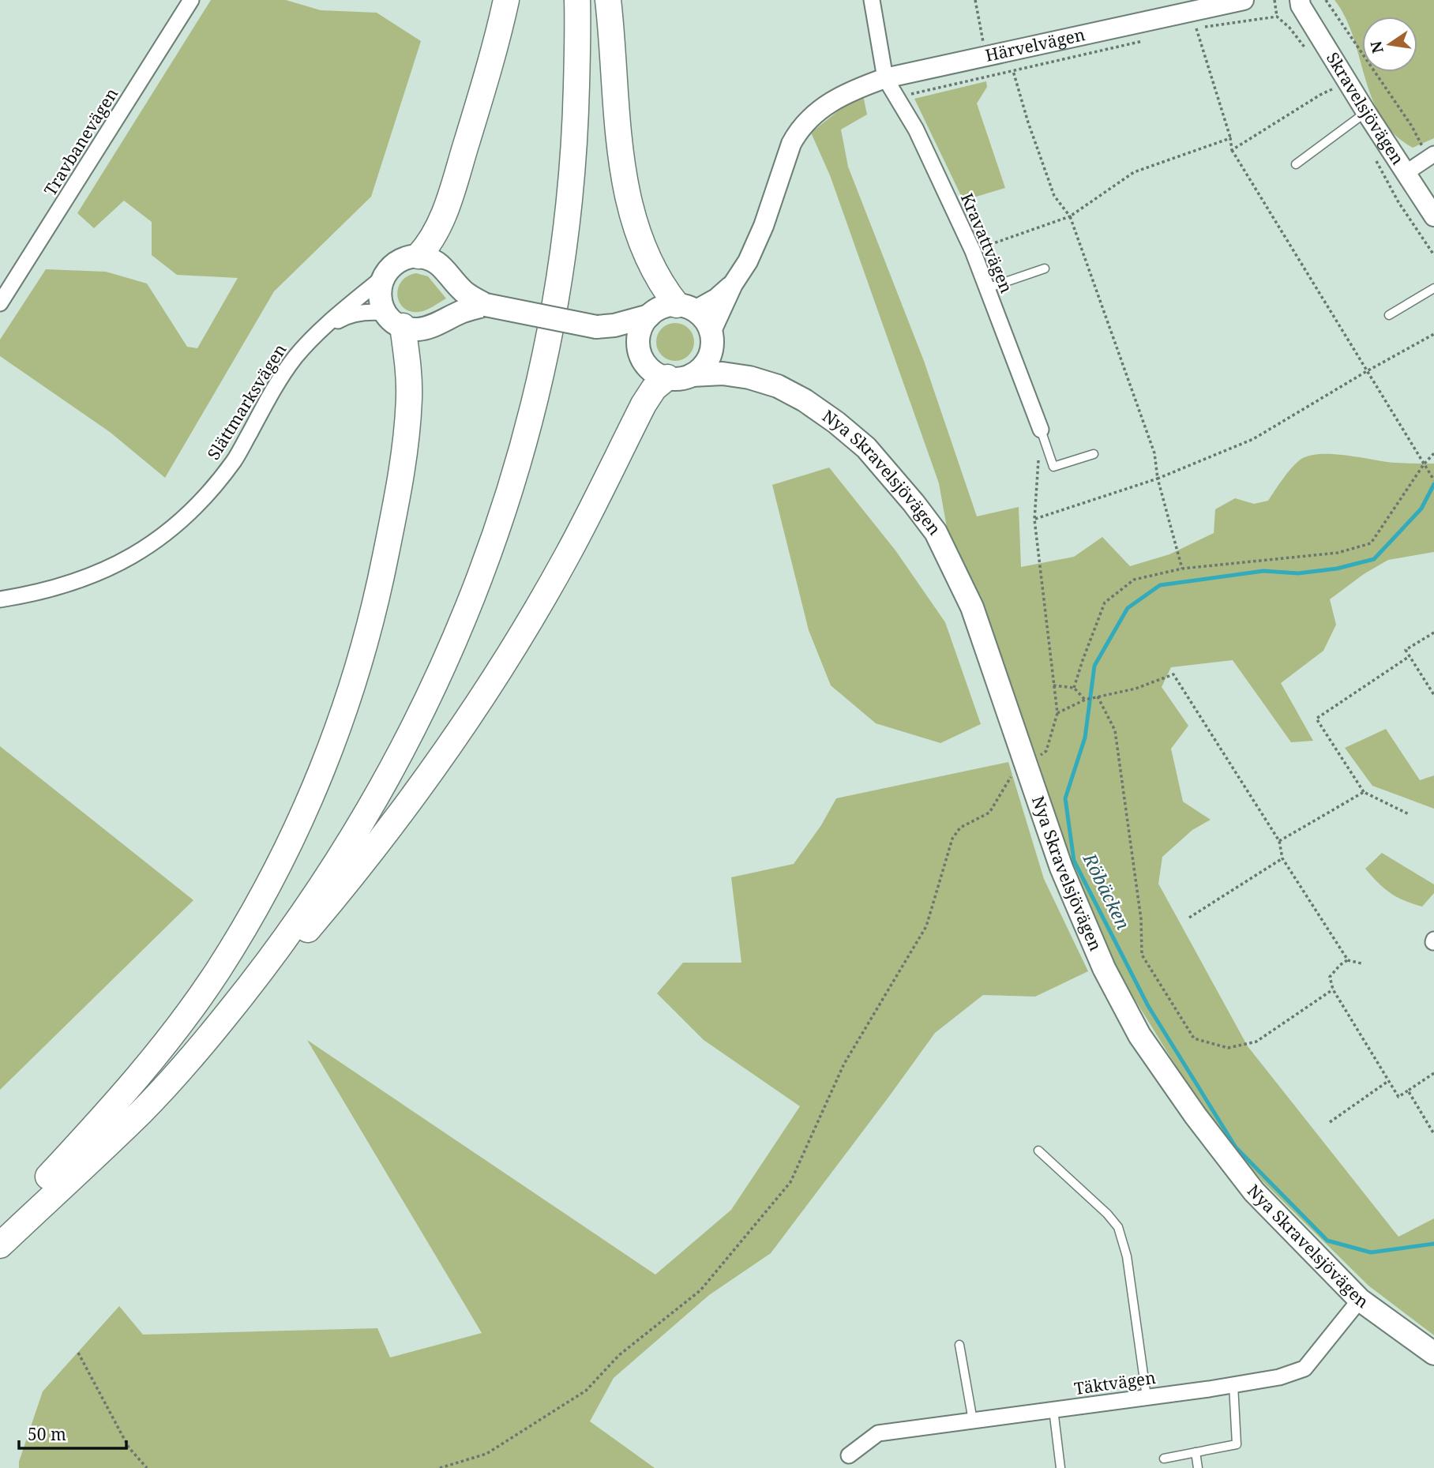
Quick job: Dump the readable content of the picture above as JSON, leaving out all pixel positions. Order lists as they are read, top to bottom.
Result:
{
  "streets": {
    "main road": ["Nya Skravelsjövägen"],
    "street": [
      "Härvelvägen",
      "Skravelsjövägen",
      "Travbanevägen",
      "Kravattvägen",
      "Slättmarksvägen",
      "Täktvägen"
    ]
  },
  "crossings": [
    ["Härvelvägen", "Kravattvägen"],
    ["Nya Skravelsjövägen", "Täktvägen"]
  ],
  "water": ["Röbäcken"],
  "scale_bar": "50 m",
  "north": "left"
}
